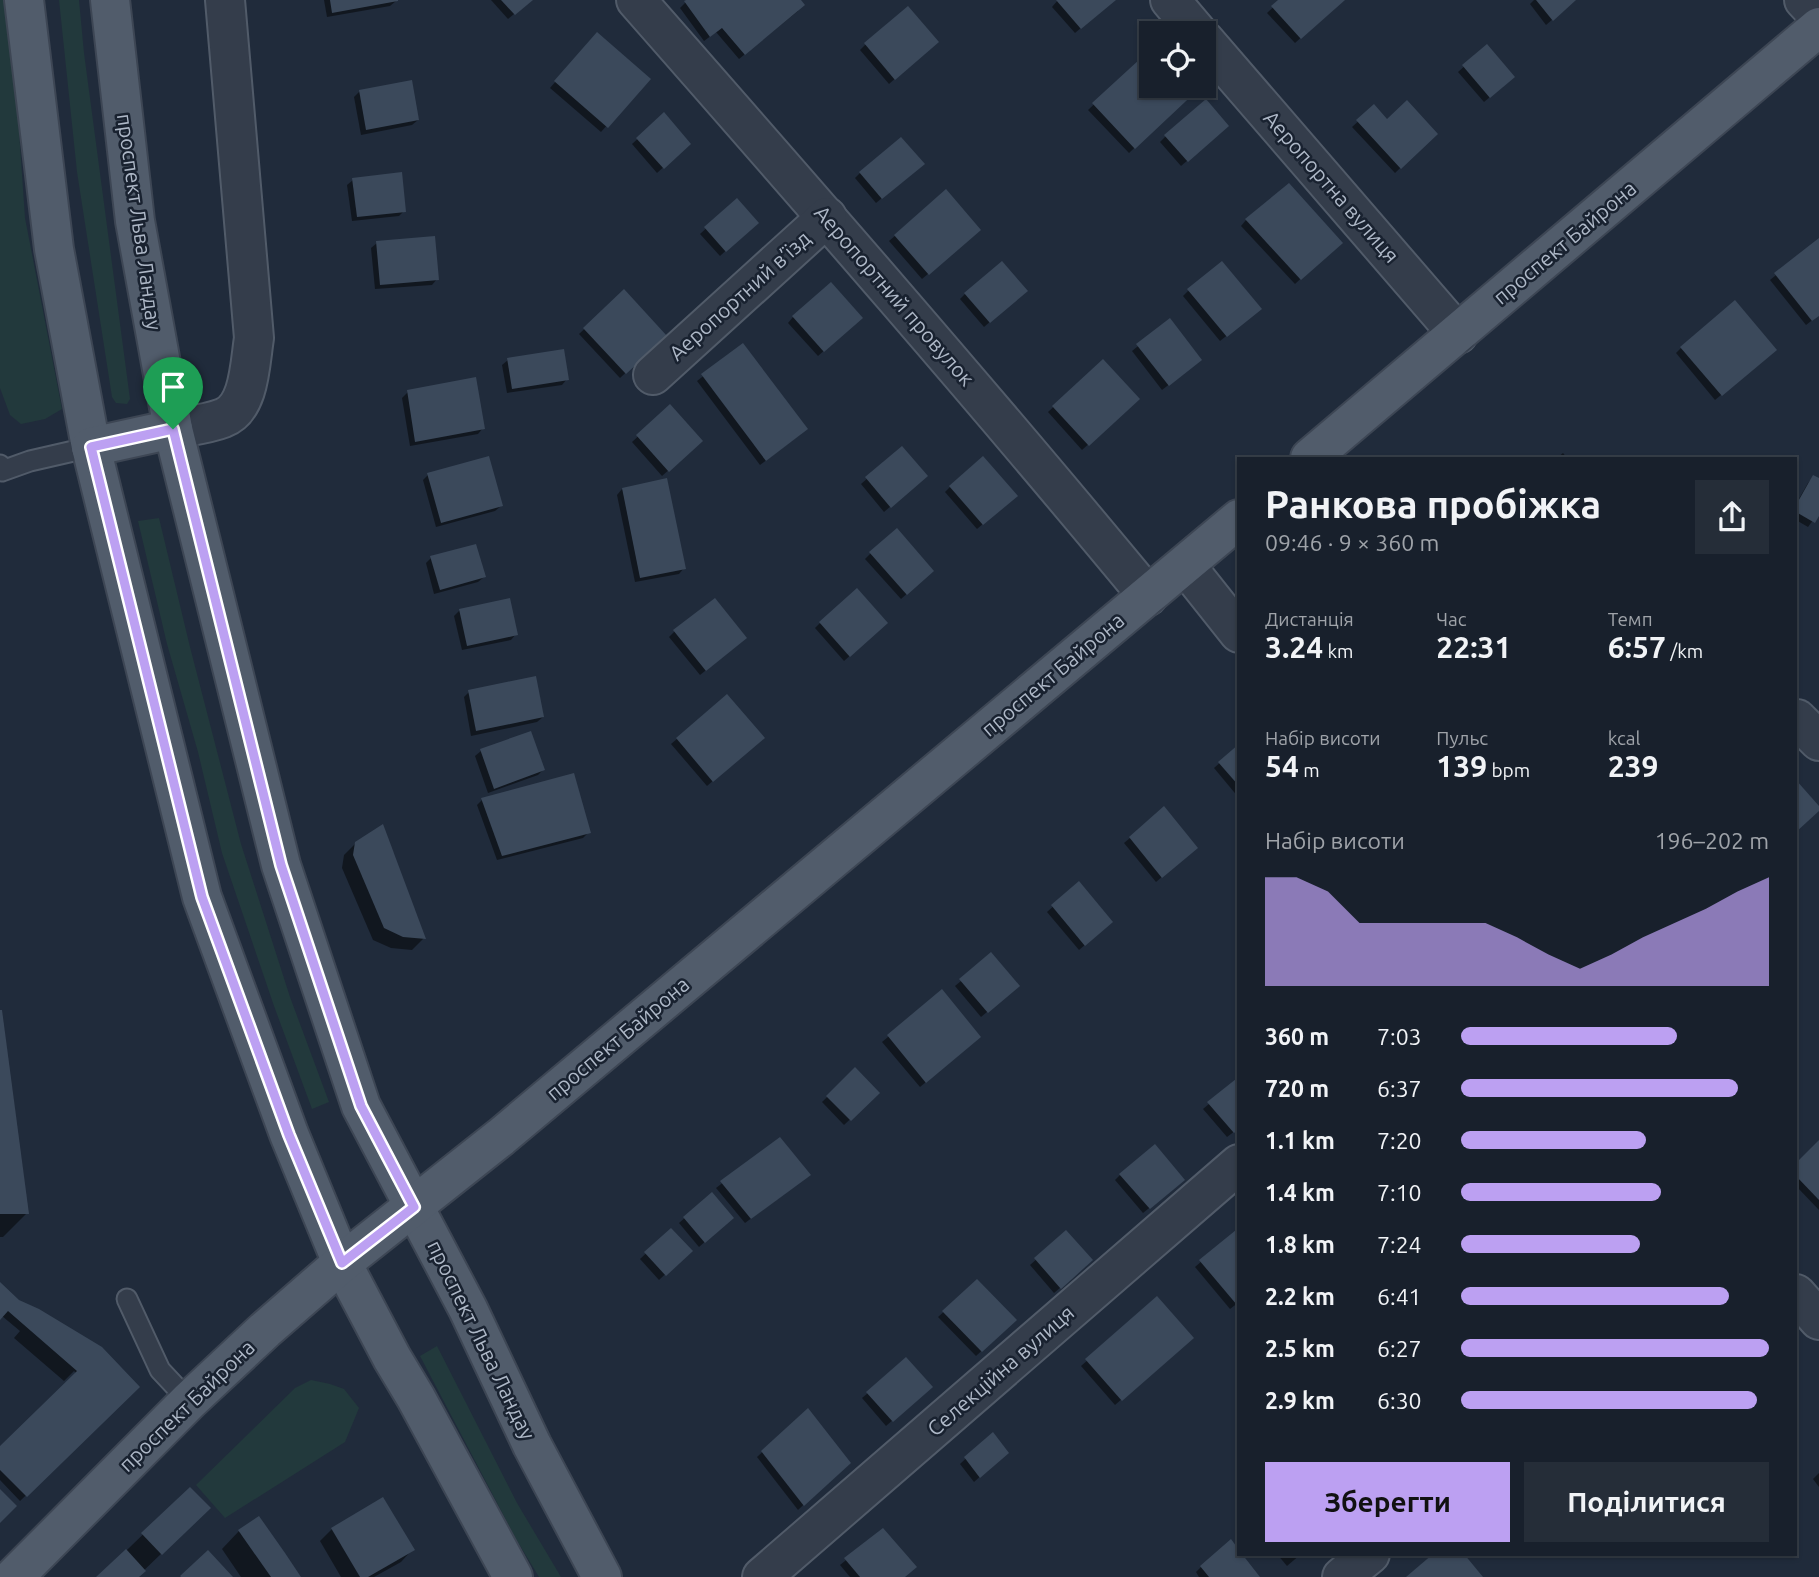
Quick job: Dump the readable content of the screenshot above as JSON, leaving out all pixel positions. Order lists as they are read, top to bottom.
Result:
{
  "streets": {
    "main road": ["проспект Льва Ландау", "проспект Байрона"],
    "street": [
      "Аеропортна вулиця",
      "Аеропортний в’їзд",
      "Аеропортний провулок",
      "Селекційна вулиця"
    ]
  },
  "crossings": [
    ["Аеропортна вулиця", "проспект Байрона"],
    ["проспект Льва Ландау", "проспект Байрона"],
    ["проспект Байрона", "Аеропортний провулок"],
    ["Аеропортний в’їзд", "Аеропортний провулок"]
  ],
  "page": {
    "heading": ["Ранкова пробіжка", "09:46 · 9 × 360 m"],
    "stats": [
      ["Дистанція", "3.24 km"],
      ["Час", "22:31"],
      ["Темп", "6:57 /km"],
      ["Набір висоти", "54 m"],
      ["Пульс", "139 bpm"],
      ["kcal", "239"]
    ],
    "chart": ["Набір висоти", "196–202 m"],
    "list": [
      {
        "name": "360 m",
        "note": "7:03"
      },
      {
        "name": "720 m",
        "note": "6:37"
      },
      {
        "name": "1.1 km",
        "note": "7:20"
      },
      {
        "name": "1.4 km",
        "note": "7:10"
      },
      {
        "name": "1.8 km",
        "note": "7:24"
      },
      {
        "name": "2.2 km",
        "note": "6:41"
      },
      {
        "name": "2.5 km",
        "note": "6:27"
      },
      {
        "name": "2.9 km",
        "note": "6:30"
      }
    ],
    "buttons": ["Зберегти", "Поділитися"]
  }
}
